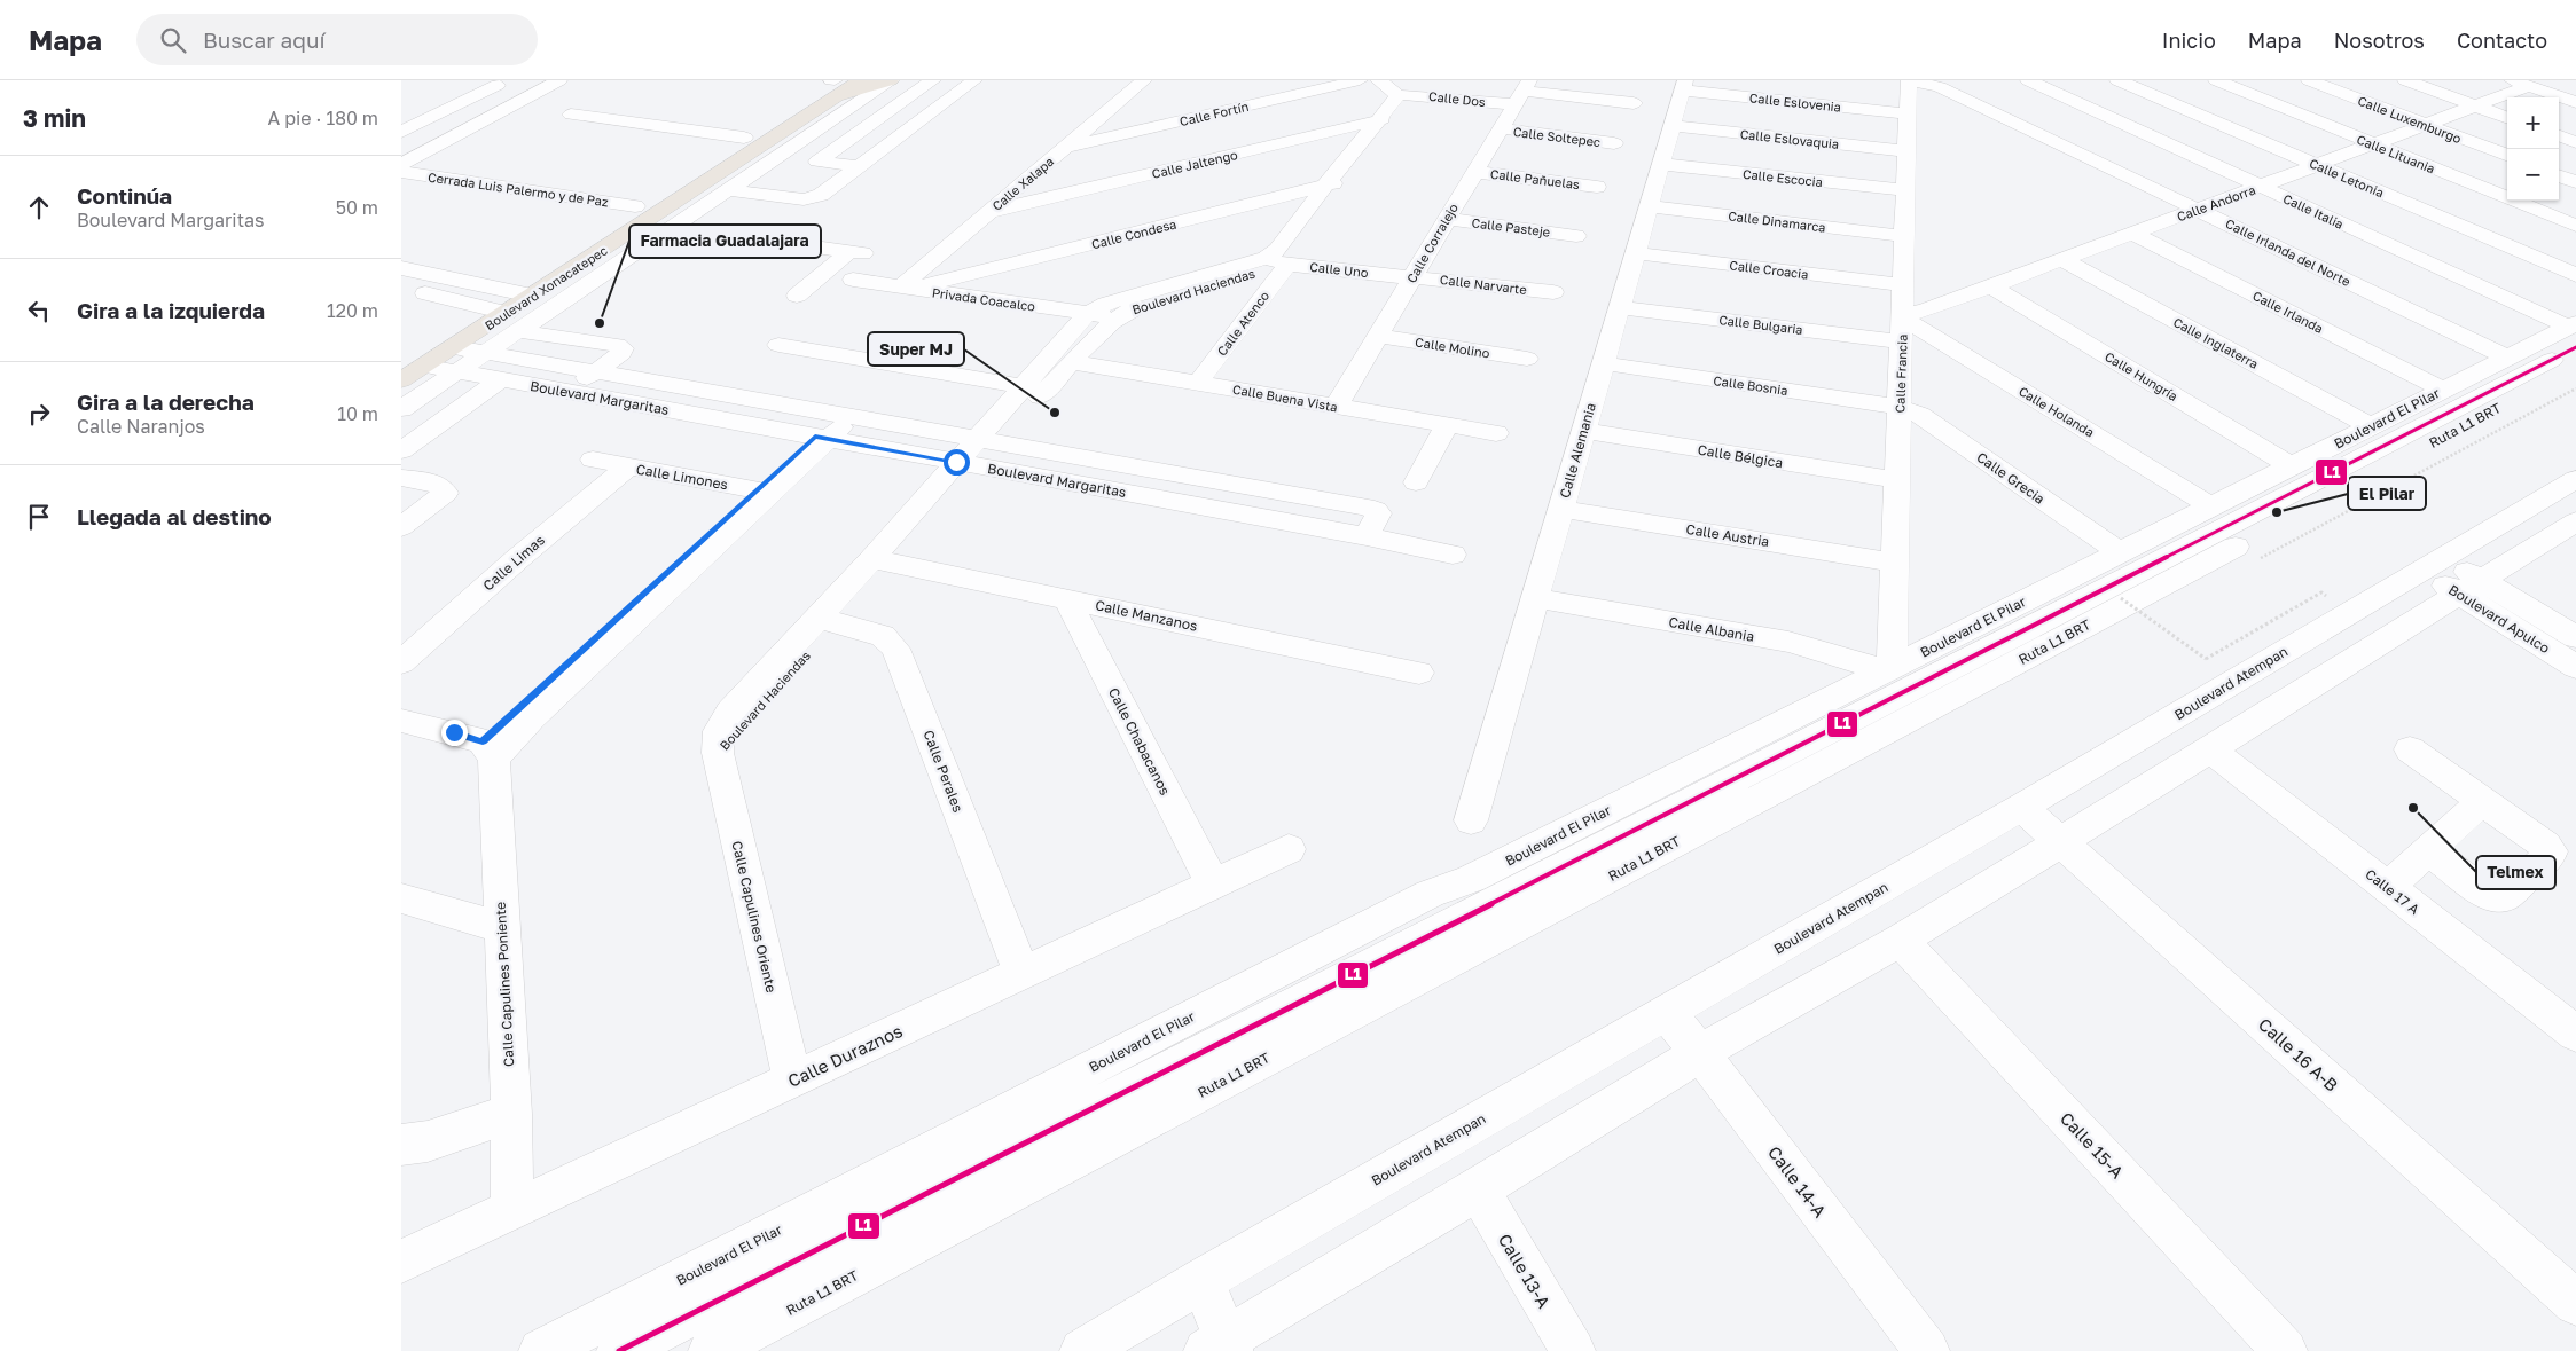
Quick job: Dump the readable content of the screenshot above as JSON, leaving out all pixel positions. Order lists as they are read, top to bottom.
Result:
{
  "streets": {
    "main road": ["Boulevard Xonacatepec"],
    "street": [
      "Calle Dos",
      "Calle Eslovenia",
      "Calle Fortín",
      "Calle Luxemburgo",
      "Calle Soltepec",
      "Calle Eslovaquia",
      "Calle Lituania",
      "Calle Jaltengo",
      "Calle Escocia",
      "Calle Letonia",
      "Calle Pañuelas",
      "Calle Xalapa",
      "Cerrada Luis Palermo y de Paz",
      "Calle Andorra",
      "Calle Italia",
      "Calle Dinamarca",
      "Calle Pasteje",
      "Calle Condesa",
      "Calle Corralejo",
      "Calle Irlanda del Norte",
      "Calle Uno",
      "Calle Croacia",
      "Calle Narvarte",
      "Boulevard Haciendas",
      "Privada Coacalco",
      "Calle Irlanda",
      "Calle Atenco",
      "Calle Bulgaria",
      "Calle Inglaterra",
      "Calle Molino",
      "Calle Francia",
      "Calle Hungría",
      "Calle Bosnia",
      "Boulevard Margaritas",
      "Calle Buena Vista",
      "Calle Holanda",
      "Boulevard El Pilar",
      "Ruta L1 BRT",
      "Calle Alemania",
      "Calle Bélgica",
      "Calle Limones",
      "Calle Grecia",
      "Calle Austria",
      "Calle Limas",
      "Calle Manzanos",
      "Boulevard Apulco",
      "Calle Albania",
      "Boulevard Atempan",
      "Calle Chabacanos",
      "Calle Perales",
      "Calle 17 A",
      "Calle Capulines Oriente",
      "Calle Capulines Poniente",
      "Calle 16 A-B",
      "Calle Duraznos",
      "Calle 15-A",
      "Calle 14-A",
      "Calle 13-A"
    ]
  },
  "crossings": [
    ["Calle Dos", "Calle Corralejo"],
    ["Calle Dos", "Boulevard Haciendas"],
    ["Calle Eslovenia", "Calle Francia"],
    ["Calle Eslovenia", "Calle Alemania"],
    ["Calle Fortín", "Calle Xalapa"],
    ["Calle Luxemburgo", "Calle Andorra"],
    ["Calle Soltepec", "Calle Corralejo"],
    ["Calle Eslovaquia", "Calle Francia"],
    ["Calle Eslovaquia", "Calle Alemania"],
    ["Calle Lituania", "Calle Andorra"],
    ["Calle Jaltengo", "Calle Xalapa"],
    ["Calle Jaltengo", "Boulevard Haciendas"],
    ["Calle Escocia", "Calle Francia"],
    ["Calle Escocia", "Calle Alemania"],
    ["Calle Letonia", "Calle Andorra"],
    ["Calle Pañuelas", "Calle Corralejo"],
    ["Calle Xalapa", "Calle Condesa"],
    ["Calle Xalapa", "Privada Coacalco"],
    ["Cerrada Luis Palermo y de Paz", "Boulevard Xonacatepec"],
    ["Calle Andorra", "Calle Italia"],
    ["Calle Andorra", "Calle Irlanda del Norte"],
    ["Calle Andorra", "Calle Irlanda"],
    ["Calle Andorra", "Calle Inglaterra"],
    ["Calle Andorra", "Calle Francia"],
    ["Calle Andorra", "Calle Hungría"],
    ["Calle Andorra", "Calle Holanda"],
    ["Calle Italia", "Boulevard El Pilar"],
    ["Calle Italia", "Ruta L1 BRT"],
    ["Calle Dinamarca", "Calle Francia"],
    ["Calle Dinamarca", "Calle Alemania"],
    ["Calle Pasteje", "Calle Corralejo"],
    ["Calle Condesa", "Boulevard Haciendas"],
    ["Calle Condesa", "Privada Coacalco"],
    ["Calle Corralejo", "Calle Uno"],
    ["Calle Corralejo", "Calle Narvarte"],
    ["Calle Corralejo", "Calle Molino"],
    ["Calle Corralejo", "Calle Buena Vista"],
    ["Calle Irlanda del Norte", "Calle Francia"],
    ["Calle Irlanda del Norte", "Boulevard El Pilar"],
    ["Calle Uno", "Calle Narvarte"],
    ["Calle Uno", "Boulevard Haciendas"],
    ["Calle Uno", "Calle Atenco"],
    ["Calle Croacia", "Calle Francia"],
    ["Calle Croacia", "Calle Alemania"],
    ["Boulevard Xonacatepec", "Boulevard Margaritas"],
    ["Boulevard Haciendas", "Privada Coacalco"],
    ["Boulevard Haciendas", "Calle Atenco"],
    ["Boulevard Haciendas", "Boulevard Margaritas"],
    ["Boulevard Haciendas", "Calle Buena Vista"],
    ["Boulevard Haciendas", "Calle Manzanos"],
    ["Boulevard Haciendas", "Calle Perales"],
    ["Boulevard Haciendas", "Calle Capulines Oriente"],
    ["Calle Irlanda", "Boulevard El Pilar"],
    ["Calle Atenco", "Calle Buena Vista"],
    ["Calle Bulgaria", "Calle Francia"],
    ["Calle Bulgaria", "Calle Alemania"],
    ["Calle Inglaterra", "Boulevard El Pilar"],
    ["Calle Francia", "Calle Bosnia"],
    ["Calle Francia", "Calle Holanda"],
    ["Calle Francia", "Boulevard El Pilar"],
    ["Calle Francia", "Calle Bélgica"],
    ["Calle Francia", "Calle Grecia"],
    ["Calle Francia", "Calle Austria"],
    ["Calle Francia", "Calle Albania"],
    ["Calle Hungría", "Boulevard El Pilar"],
    ["Calle Bosnia", "Calle Alemania"],
    ["Calle Bosnia", "Calle Grecia"],
    ["Calle Holanda", "Boulevard El Pilar"],
    ["Boulevard El Pilar", "Ruta L1 BRT"],
    ["Boulevard El Pilar", "Calle Grecia"],
    ["Boulevard El Pilar", "Calle Albania"],
    ["Calle Alemania", "Calle Bélgica"],
    ["Calle Alemania", "Calle Austria"],
    ["Calle Alemania", "Calle Albania"],
    ["Calle Limones", "Calle Limas"],
    ["Calle Manzanos", "Calle Chabacanos"],
    ["Boulevard Apulco", "Boulevard Atempan"],
    ["Boulevard Atempan", "Calle 16 A-B"],
    ["Boulevard Atempan", "Calle 14-A"],
    ["Calle Chabacanos", "Calle Duraznos"],
    ["Calle Perales", "Calle Duraznos"],
    ["Calle Capulines Oriente", "Calle Duraznos"],
    ["Calle Capulines Poniente", "Calle Duraznos"]
  ],
  "places": [
    "Farmacia Guadalajara",
    "Super MJ",
    "El Pilar",
    "Telmex"
  ],
  "lines": ["transit line L1"],
  "page": {
    "header": "Mapa",
    "search": "Buscar aquí",
    "nav": [
      "Inicio",
      "Mapa",
      "Nosotros",
      "Contacto"
    ],
    "heading": ["3 min", "A pie · 180 m"],
    "map_buttons": ["+", "−"],
    "list": [
      ["Continúa", "Boulevard Margaritas", "50 m"],
      ["Gira a la izquierda", "120 m"],
      ["Gira a la derecha", "Calle Naranjos", "10 m"],
      "Llegada al destino"
    ]
  }
}
